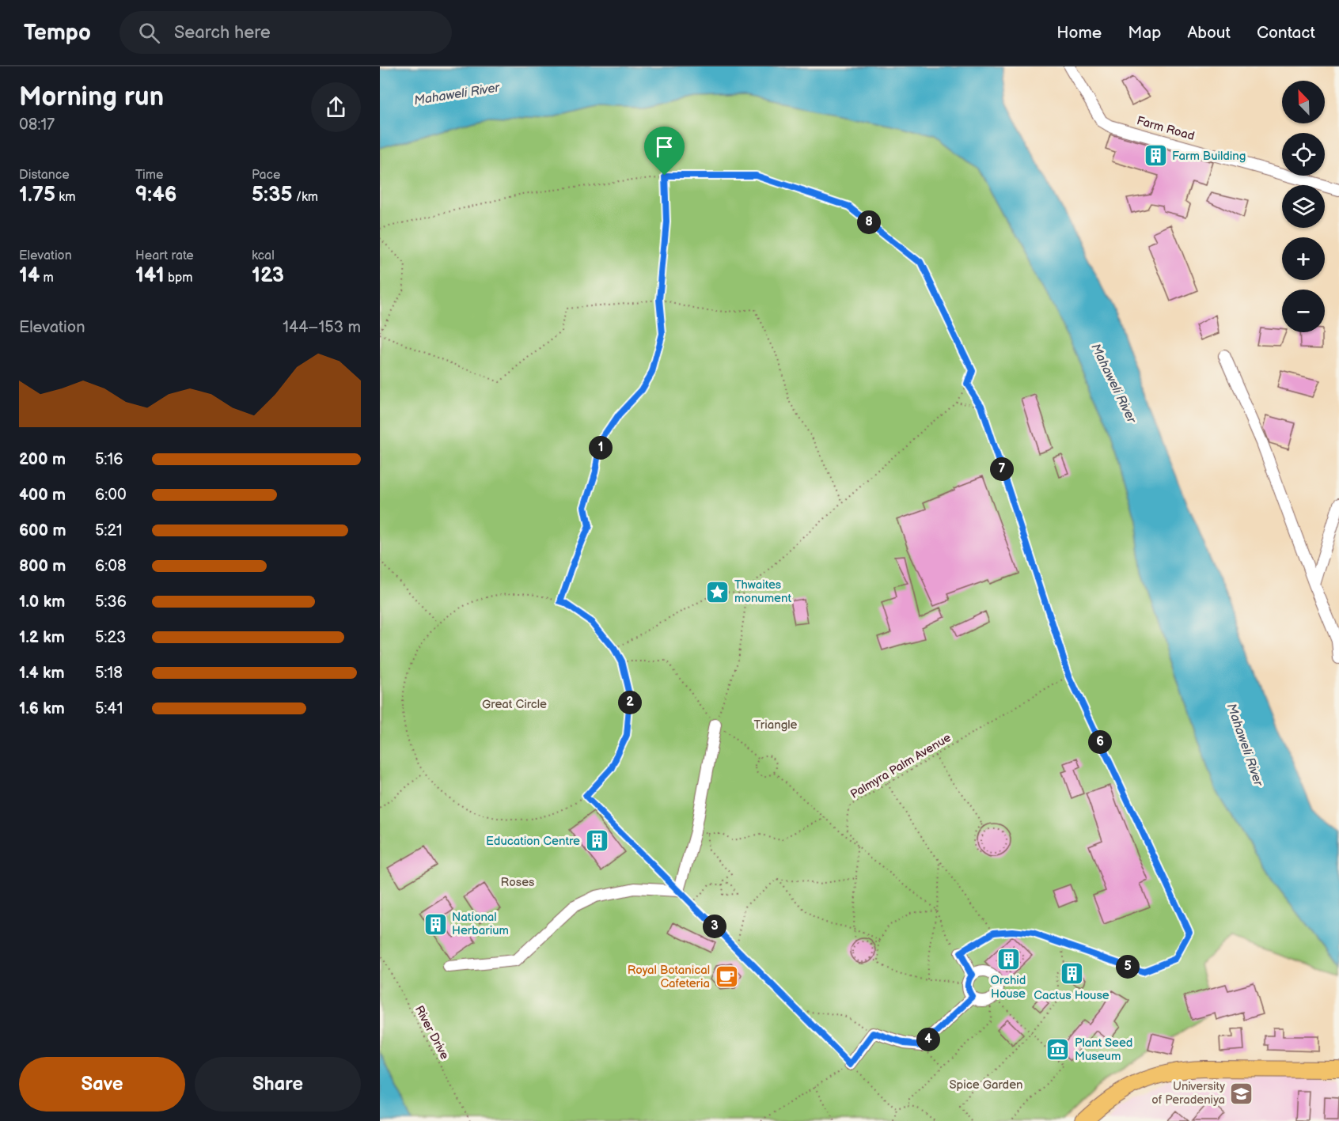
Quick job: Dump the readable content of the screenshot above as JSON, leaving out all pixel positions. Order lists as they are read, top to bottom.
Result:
{
  "streets": {
    "lane": ["Farm Road"],
    "path": ["Palmyra Palm Avenue", "River Drive"]
  },
  "water": ["Mahaweli River"],
  "parks": [
    "Great Circle",
    "Triangle",
    "Roses",
    "Spice Garden"
  ],
  "places": {
    "building": [
      "Farm Building",
      "Education Centre",
      "National Herbarium",
      "Orchid House",
      "Cactus House"
    ],
    "place": ["Thwaites monument"],
    "cafe": ["Royal Botanical Cafeteria"],
    "museum": ["Plant Seed Museum"],
    "school or university": ["University of Peradeniya"]
  },
  "north": "top left",
  "page": {
    "header": "Tempo",
    "search": "Search here",
    "nav": [
      "Home",
      "Map",
      "About",
      "Contact"
    ],
    "heading": ["Morning run", "08:17"],
    "map_buttons": ["+", "−"],
    "stats": [
      ["Distance", "1.75 km"],
      ["Time", "9:46"],
      ["Pace", "5:35 /km"],
      ["Elevation", "14 m"],
      ["Heart rate", "141 bpm"],
      ["kcal", "123"]
    ],
    "pins": [
      "8",
      "1",
      "7",
      "2",
      "6",
      "3",
      "5",
      "4"
    ],
    "chart": ["Elevation", "144–153 m"],
    "list": [
      {
        "name": "200 m",
        "note": "5:16"
      },
      {
        "name": "400 m",
        "note": "6:00"
      },
      {
        "name": "600 m",
        "note": "5:21"
      },
      {
        "name": "800 m",
        "note": "6:08"
      },
      {
        "name": "1.0 km",
        "note": "5:36"
      },
      {
        "name": "1.2 km",
        "note": "5:23"
      },
      {
        "name": "1.4 km",
        "note": "5:18"
      },
      {
        "name": "1.6 km",
        "note": "5:41"
      }
    ],
    "buttons": ["Save", "Share"]
  }
}
